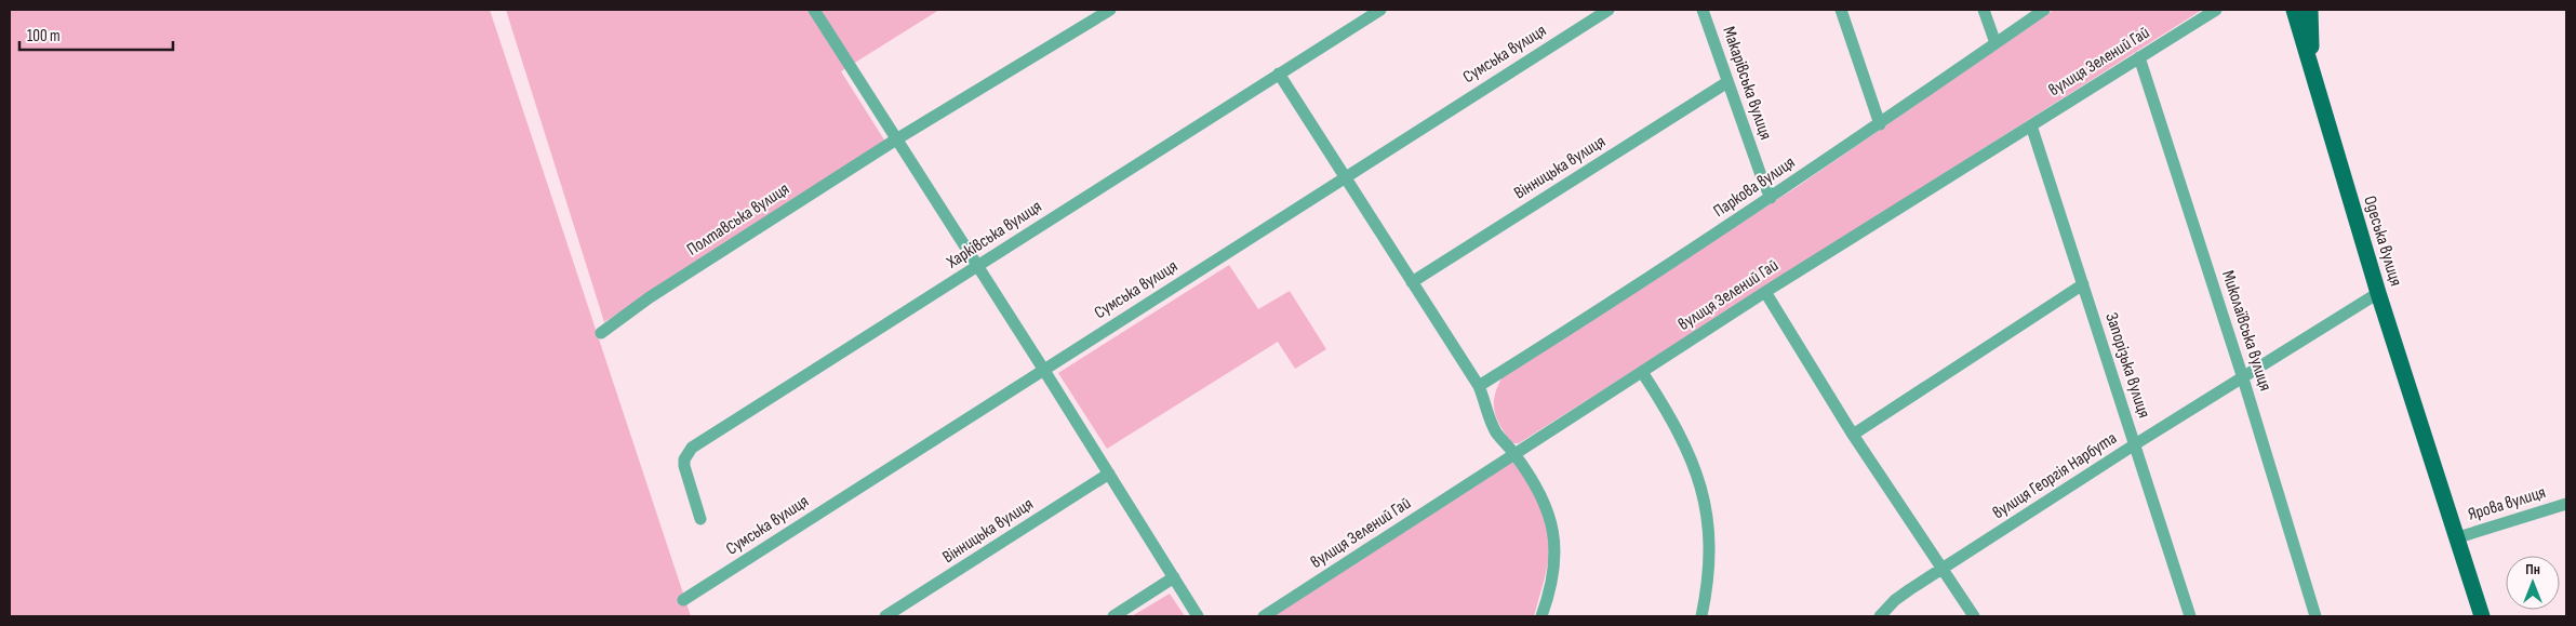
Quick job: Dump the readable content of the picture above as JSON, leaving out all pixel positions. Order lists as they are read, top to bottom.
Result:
{
  "streets": {
    "main road": ["Одеська вулиця"],
    "street": [
      "Сумська вулиця",
      "вулиця Зелений Гай",
      "Макарівська вулиця",
      "Вінницька вулиця",
      "Паркова вулиця",
      "Полтавська вулиця",
      "Харківська вулиця",
      "Миколаївська вулиця",
      "Запорізька вулиця",
      "вулиця Георгія Нарбута",
      "Ярова вулиця"
    ]
  },
  "crossings": [
    ["вулиця Зелений Гай", "Миколаївська вулиця"],
    ["вулиця Зелений Гай", "Запорізька вулиця"],
    ["Макарівська вулиця", "Вінницька вулиця"],
    ["Макарівська вулиця", "Паркова вулиця"],
    ["Одеська вулиця", "вулиця Георгія Нарбута"],
    ["Одеська вулиця", "Ярова вулиця"],
    ["Миколаївська вулиця", "вулиця Георгія Нарбута"],
    ["Запорізька вулиця", "вулиця Георгія Нарбута"]
  ],
  "scale_bar": "100 m",
  "north": "top"
}
